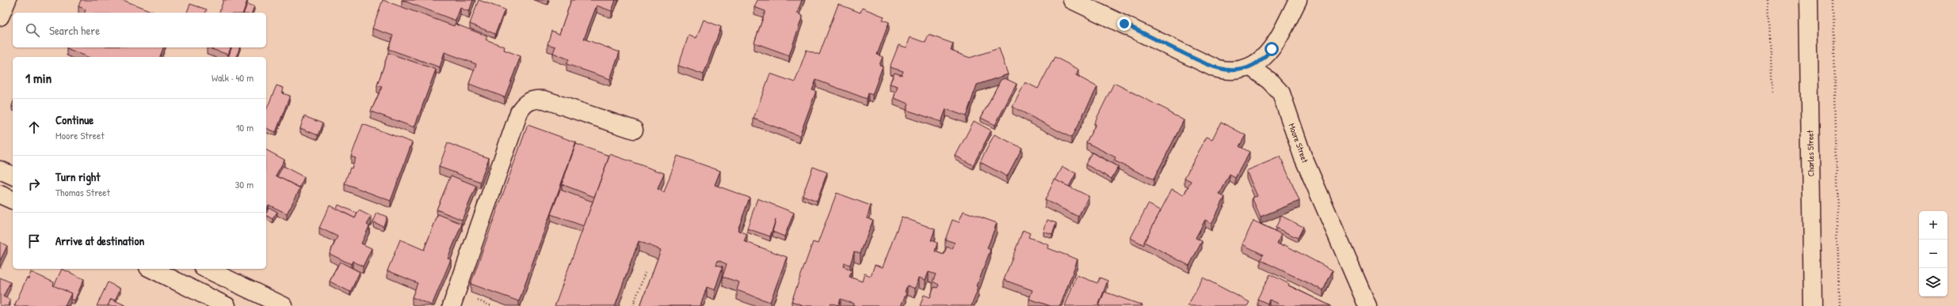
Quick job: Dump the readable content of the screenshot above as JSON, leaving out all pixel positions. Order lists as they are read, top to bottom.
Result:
{
  "streets": {
    "street": ["Moore Street", "Charles Street"]
  },
  "page": {
    "search": "Search here",
    "heading": ["1 min", "Walk · 40 m"],
    "list": [
      ["Continue", "Moore Street", "10 m"],
      ["Turn right", "Thomas Street", "30 m"],
      "Arrive at destination"
    ],
    "map_buttons": ["+", "−"]
  }
}
